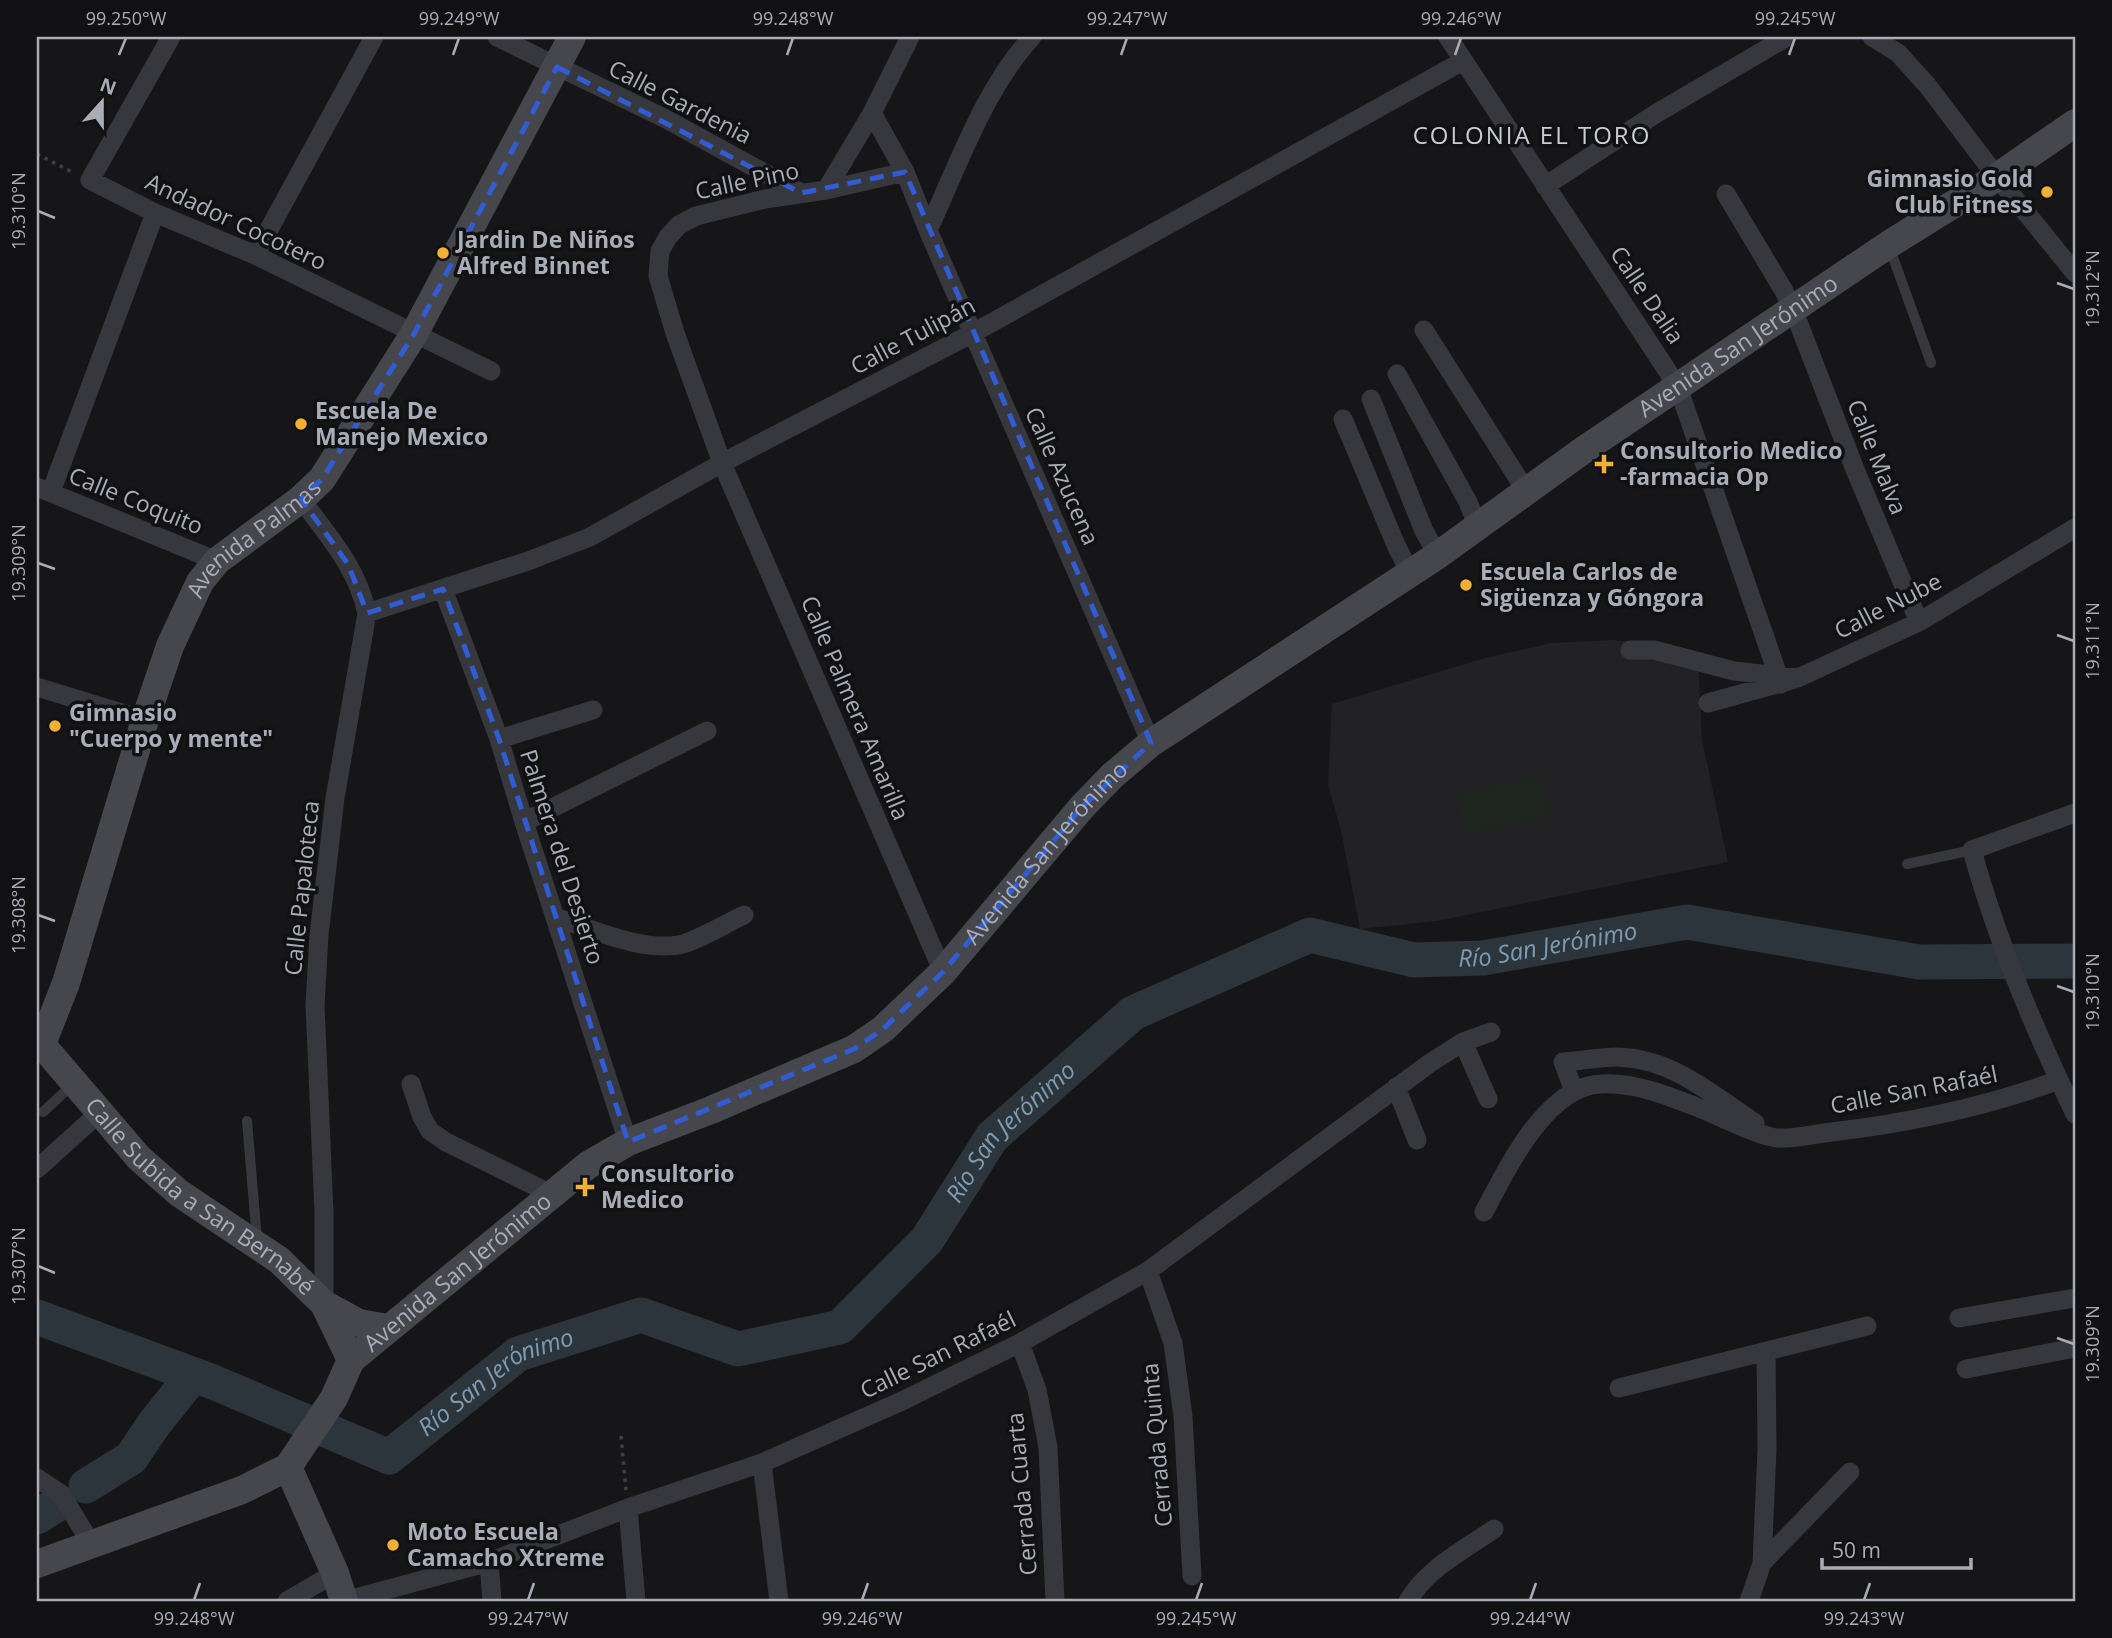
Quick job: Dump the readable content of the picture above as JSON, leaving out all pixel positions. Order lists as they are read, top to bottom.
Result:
{
  "streets": {
    "main road": ["Avenida San Jerónimo", "Avenida Palmas", "Calle Subida a San Bernabé"],
    "street": [
      "Calle Gardenia",
      "Calle Pino",
      "Andador Cocotero",
      "Calle Dalia",
      "Calle Tulipán",
      "Calle Malva",
      "Calle Azucena",
      "Calle Coquito",
      "Calle Nube",
      "Calle Palmera Amarilla",
      "Palmera del Desierto",
      "Calle Papaloteca",
      "Calle San Rafaél",
      "Cerrada Quinta",
      "Cerrada Cuarta"
    ]
  },
  "crossings": [
    ["Calle Gardenia", "Calle Pino"],
    ["Calle Gardenia", "Avenida Palmas"],
    ["Calle Pino", "Calle Tulipán"],
    ["Calle Pino", "Calle Azucena"],
    ["Calle Pino", "Calle Palmera Amarilla"],
    ["Andador Cocotero", "Avenida Palmas"],
    ["Calle Dalia", "Calle Tulipán"],
    ["Calle Dalia", "Avenida San Jerónimo"],
    ["Calle Dalia", "Calle Nube"],
    ["Calle Tulipán", "Calle Azucena"],
    ["Calle Tulipán", "Calle Palmera Amarilla"],
    ["Calle Tulipán", "Palmera del Desierto"],
    ["Calle Tulipán", "Calle Papaloteca"],
    ["Avenida San Jerónimo", "Calle Malva"],
    ["Avenida San Jerónimo", "Calle Azucena"],
    ["Avenida San Jerónimo", "Calle Palmera Amarilla"],
    ["Avenida San Jerónimo", "Palmera del Desierto"],
    ["Avenida San Jerónimo", "Calle Subida a San Bernabé"],
    ["Calle Malva", "Calle Nube"],
    ["Calle Coquito", "Avenida Palmas"],
    ["Avenida Palmas", "Calle Papaloteca"],
    ["Avenida Palmas", "Calle Subida a San Bernabé"],
    ["Calle Papaloteca", "Calle Subida a San Bernabé"],
    ["Calle San Rafaél", "Cerrada Quinta"],
    ["Calle San Rafaél", "Cerrada Cuarta"]
  ],
  "districts": ["COLONIA EL TORO"],
  "water": ["Río San Jerónimo"],
  "places": {
    "other": [
      "Gimnasio Gold Club Fitness",
      "Jardin De Niños Alfred Binnet",
      "Escuela De Manejo Mexico",
      "Escuela Carlos de Sigüenza y Góngora",
      "Gimnasio \"Cuerpo y mente\"",
      "Moto Escuela Camacho Xtreme"
    ],
    "health": ["Consultorio Medico -farmacia Op", "Consultorio Medico"]
  },
  "scale_bar": "50 m",
  "north": "top",
  "coordinates": [
    "99.250°W",
    "99.249°W",
    "99.248°W",
    "99.247°W",
    "99.246°W",
    "99.245°W",
    "19.310°N",
    "19.312°N",
    "19.309°N",
    "19.311°N",
    "19.308°N",
    "19.307°N",
    "99.244°W",
    "99.243°W"
  ]
}
